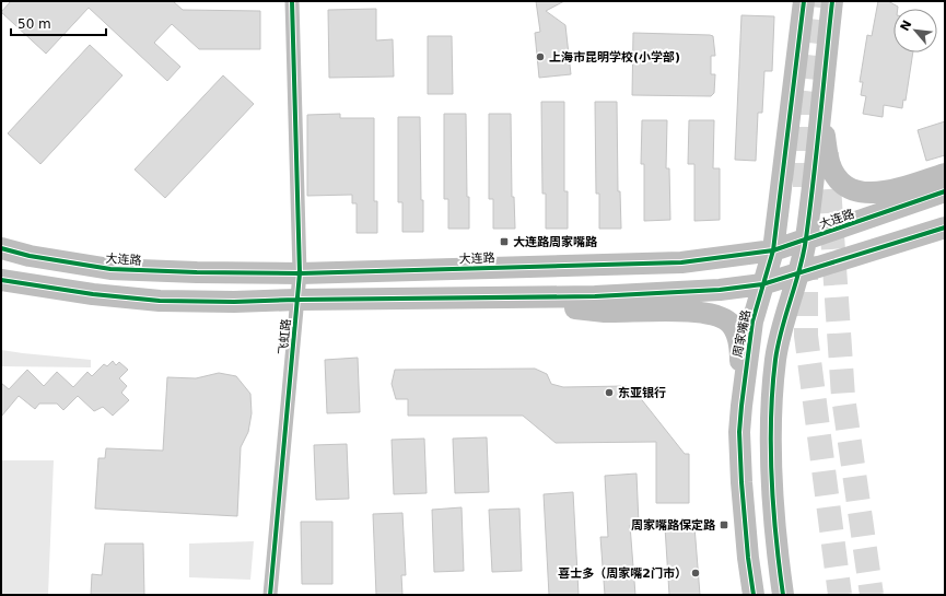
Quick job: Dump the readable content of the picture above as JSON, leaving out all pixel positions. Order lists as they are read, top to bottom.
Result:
{
  "streets": {
    "main road": ["大连路", "周家嘴路"],
    "street": ["飞虹路"]
  },
  "crossings": [
    ["大连路", "周家嘴路"],
    ["大连路", "飞虹路"]
  ],
  "places": {
    "other": ["上海市昆明学校(小学部)", "东亚银行", "喜士多（周家嘴2门市）"],
    "transit": ["大连路周家嘴路", "周家嘴路保定路"]
  },
  "scale_bar": "50 m",
  "north": "top left"
}
